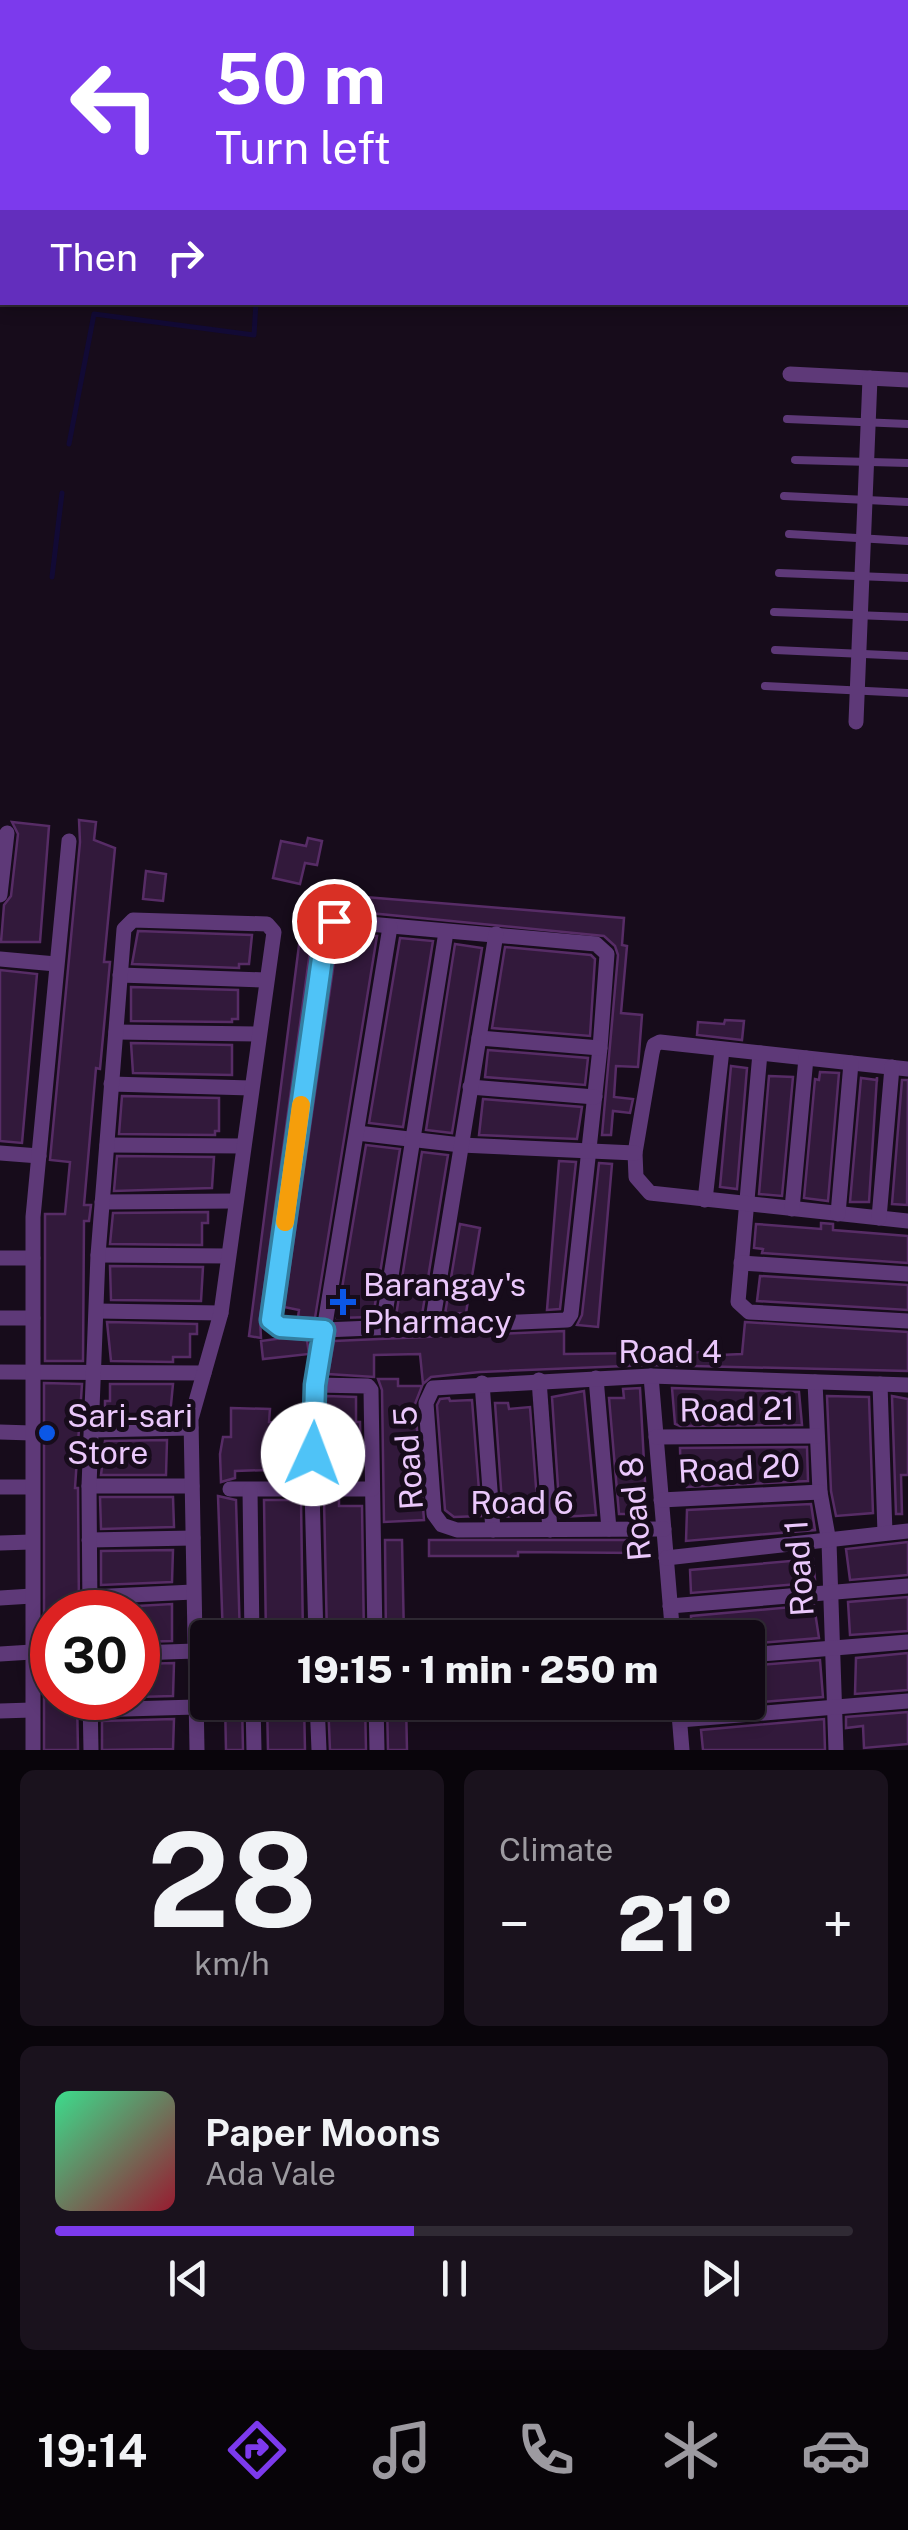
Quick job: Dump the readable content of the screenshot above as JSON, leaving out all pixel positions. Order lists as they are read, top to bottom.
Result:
{
  "streets": {
    "street": [
      "Road 4",
      "Road 21",
      "Road 5",
      "Road 20",
      "Road 6",
      "Road 8",
      "Road 1"
    ]
  },
  "crossings": [
    ["Road 4", "Road 5"],
    ["Road 4", "Road 8"],
    ["Road 4", "Road 1"],
    ["Road 21", "Road 8"],
    ["Road 21", "Road 1"],
    ["Road 5", "Road 6"],
    ["Road 20", "Road 8"],
    ["Road 20", "Road 1"],
    ["Road 6", "Road 8"]
  ],
  "places": {
    "health": ["Barangay's Pharmacy"],
    "other": ["Sari-sari Store"]
  },
  "page": {
    "turn": ["50 m", "Turn left"],
    "then": "Then",
    "limit": "30",
    "trip": "19:15 · 1 min · 250 m",
    "tile": [
      ["28", "km/h"],
      "Climate"
    ],
    "heat": ["−", "21°", "+"],
    "song": ["Paper Moons", "Ada Vale"],
    "tabs": "19:14"
  }
}
